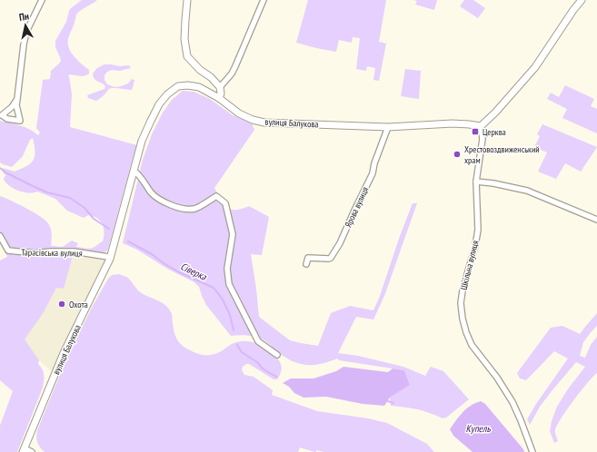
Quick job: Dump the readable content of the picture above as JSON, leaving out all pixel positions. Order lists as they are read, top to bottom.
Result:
{
  "streets": {
    "main road": ["вулиця Балукова"],
    "street": ["Ярова вулиця", "Тарасівська вулиця", "Шкільна вулиця"]
  },
  "crossings": [
    ["вулиця Балукова", "Ярова вулиця"],
    ["вулиця Балукова", "Тарасівська вулиця"],
    ["вулиця Балукова", "Шкільна вулиця"]
  ],
  "water": ["Сіверка", "Купель"],
  "places": {
    "transit": ["Церква"],
    "other": ["Хрестовоздвиженський храм", "Охота"]
  },
  "north": "top"
}
